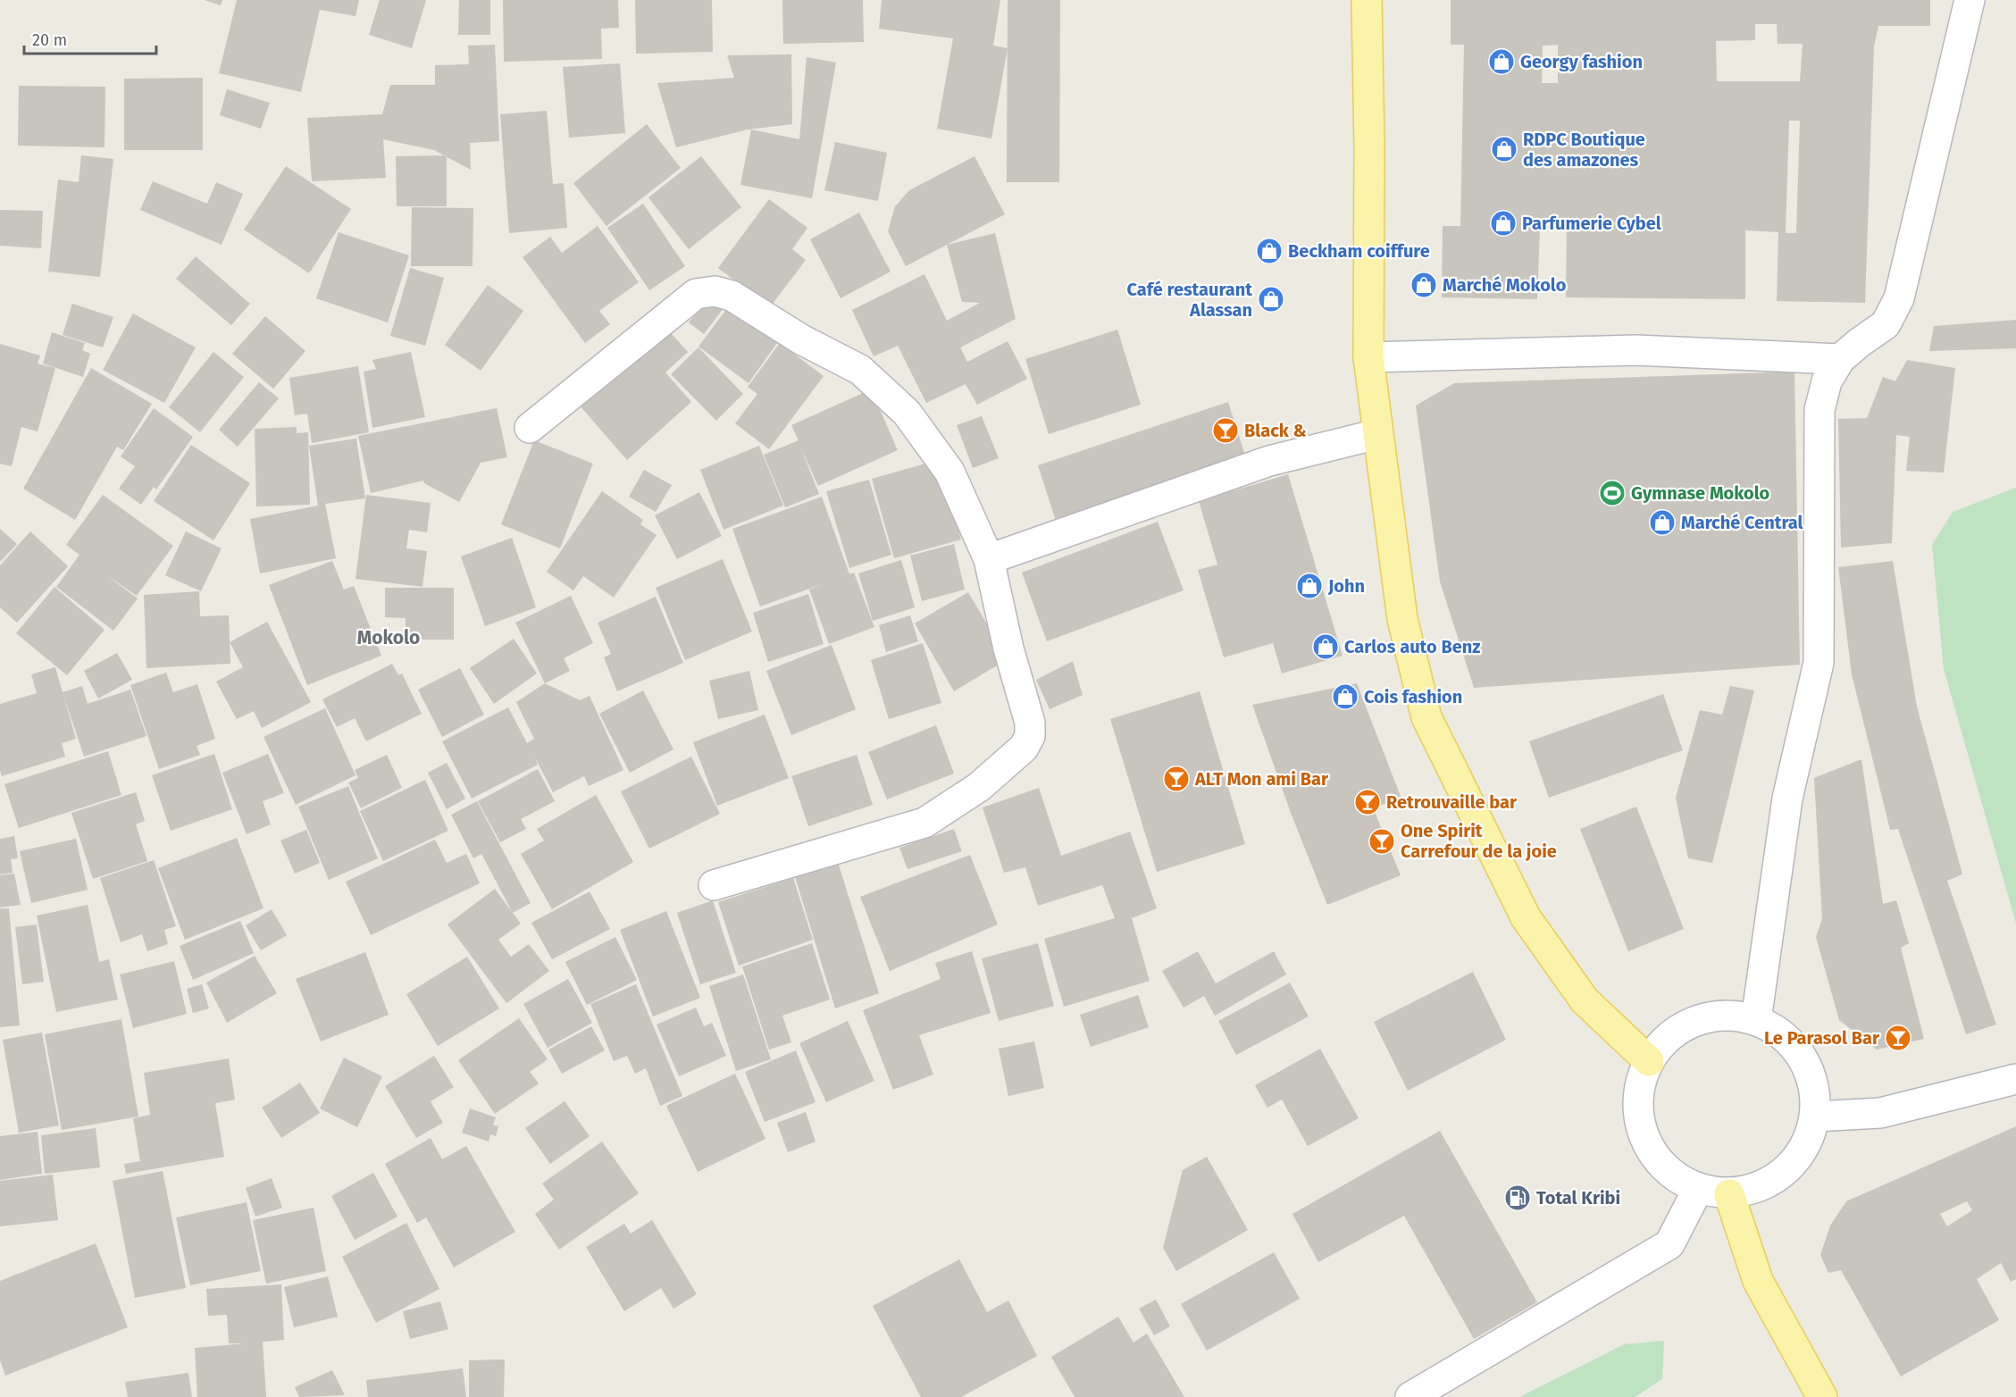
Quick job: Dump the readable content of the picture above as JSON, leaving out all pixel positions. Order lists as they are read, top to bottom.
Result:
{
  "districts": ["Mokolo"],
  "places": {
    "shop": [
      "Georgy fashion",
      "RDPC Boutique des amazones",
      "Parfumerie Cybel",
      "Beckham coiffure",
      "Marché Mokolo",
      "Café restaurant Alassan",
      "Marché Central",
      "John",
      "Carlos auto Benz",
      "Cois fashion"
    ],
    "bar": [
      "Black &",
      "ALT Mon ami Bar",
      "Retrouvaille bar",
      "One Spirit Carrefour de la joie",
      "Le Parasol Bar"
    ],
    "sports": ["Gymnase Mokolo"],
    "fuel station": ["Total Kribi"]
  },
  "scale_bar": "20 m"
}
